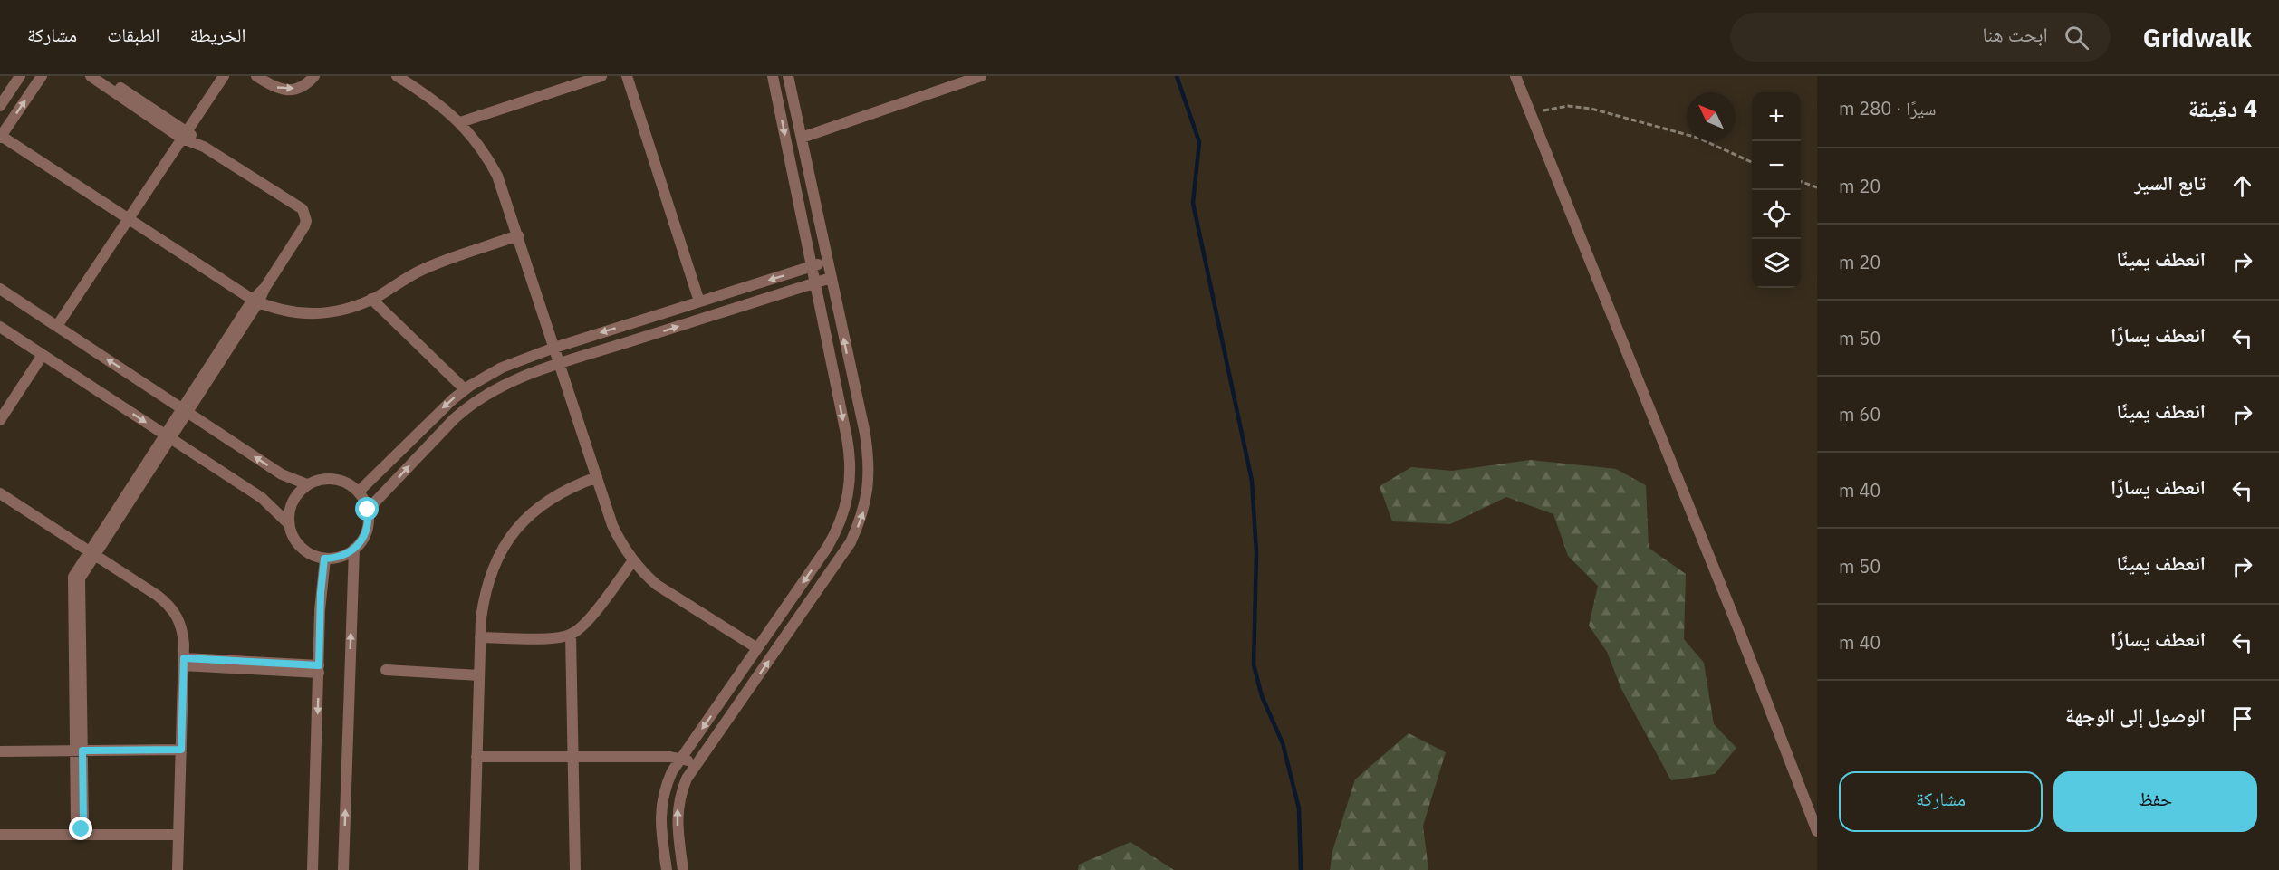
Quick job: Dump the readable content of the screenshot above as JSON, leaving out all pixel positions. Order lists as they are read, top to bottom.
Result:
{
  "north": "top left",
  "page": {
    "header": "Gridwalk",
    "search": "ابحث هنا",
    "nav": ["الخريطة", "الطبقات", "مشاركة"],
    "heading": ["4 دقيقة", "سيرًا · 280 m"],
    "map_buttons": ["+", "−"],
    "list": [
      ["تابع السير", "20 m"],
      ["انعطف يمينًا", "20 m"],
      ["انعطف يسارًا", "50 m"],
      ["انعطف يمينًا", "60 m"],
      ["انعطف يسارًا", "40 m"],
      ["انعطف يمينًا", "50 m"],
      ["انعطف يسارًا", "40 m"],
      "الوصول إلى الوجهة"
    ],
    "buttons": ["حفظ", "مشاركة"]
  }
}
